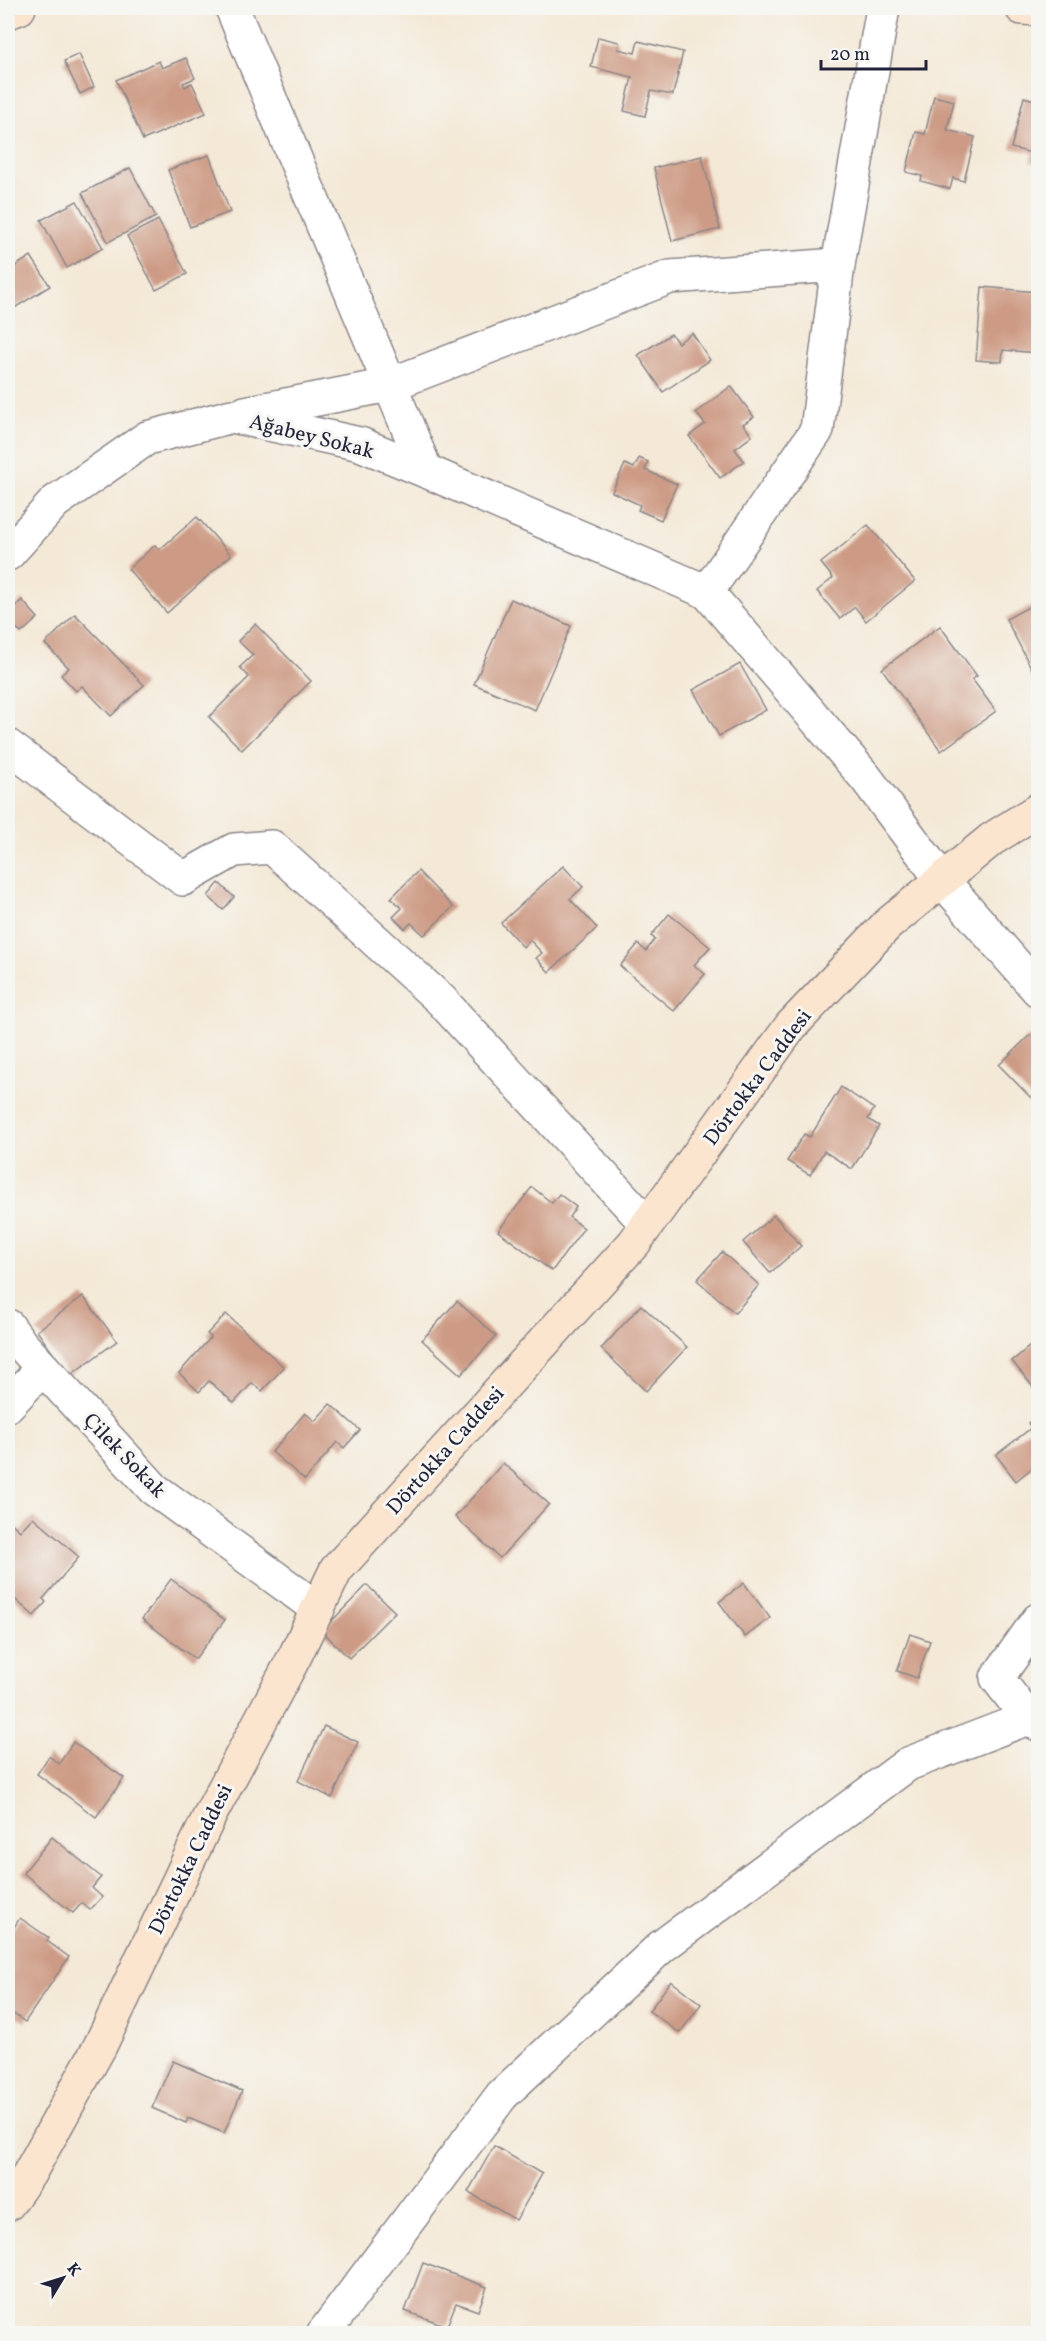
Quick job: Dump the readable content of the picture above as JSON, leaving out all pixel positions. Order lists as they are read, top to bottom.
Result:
{
  "streets": {
    "street": ["Ağabey Sokak", "Dörtokka Caddesi", "Çilek Sokak"]
  },
  "crossings": [
    ["Dörtokka Caddesi", "Çilek Sokak"]
  ],
  "scale_bar": "20 m",
  "north": "top right"
}
